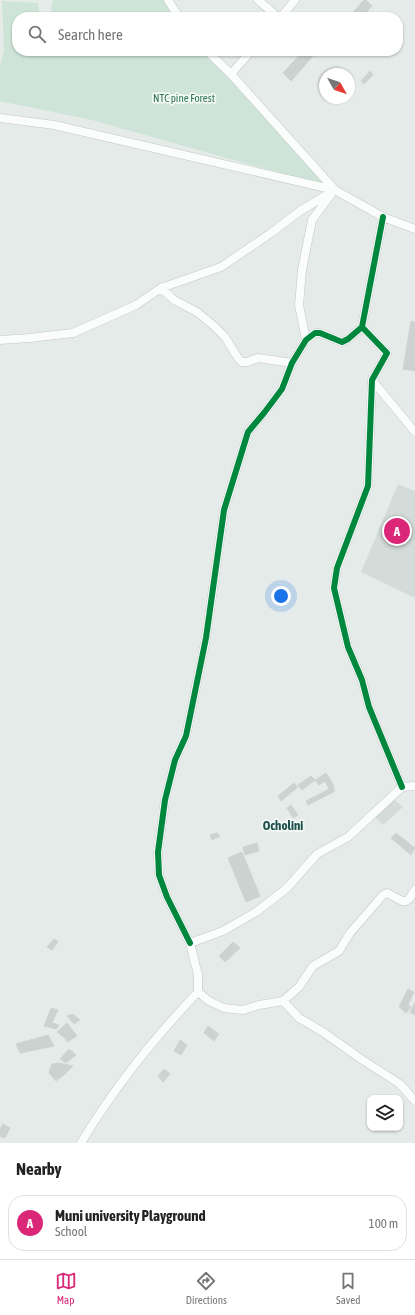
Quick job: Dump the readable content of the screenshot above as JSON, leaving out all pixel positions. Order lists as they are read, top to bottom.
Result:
{
  "districts": ["Ocholini"],
  "parks": ["NTC pine Forest"],
  "north": "bottom right",
  "page": {
    "search": "Search here",
    "pins": "A",
    "heading": "Nearby",
    "list": [
      {
        "mark": "A",
        "name": "Muni university Playground",
        "note": "School",
        "value": "100 m"
      }
    ],
    "nav": ["Map", "Directions", "Saved"]
  }
}
